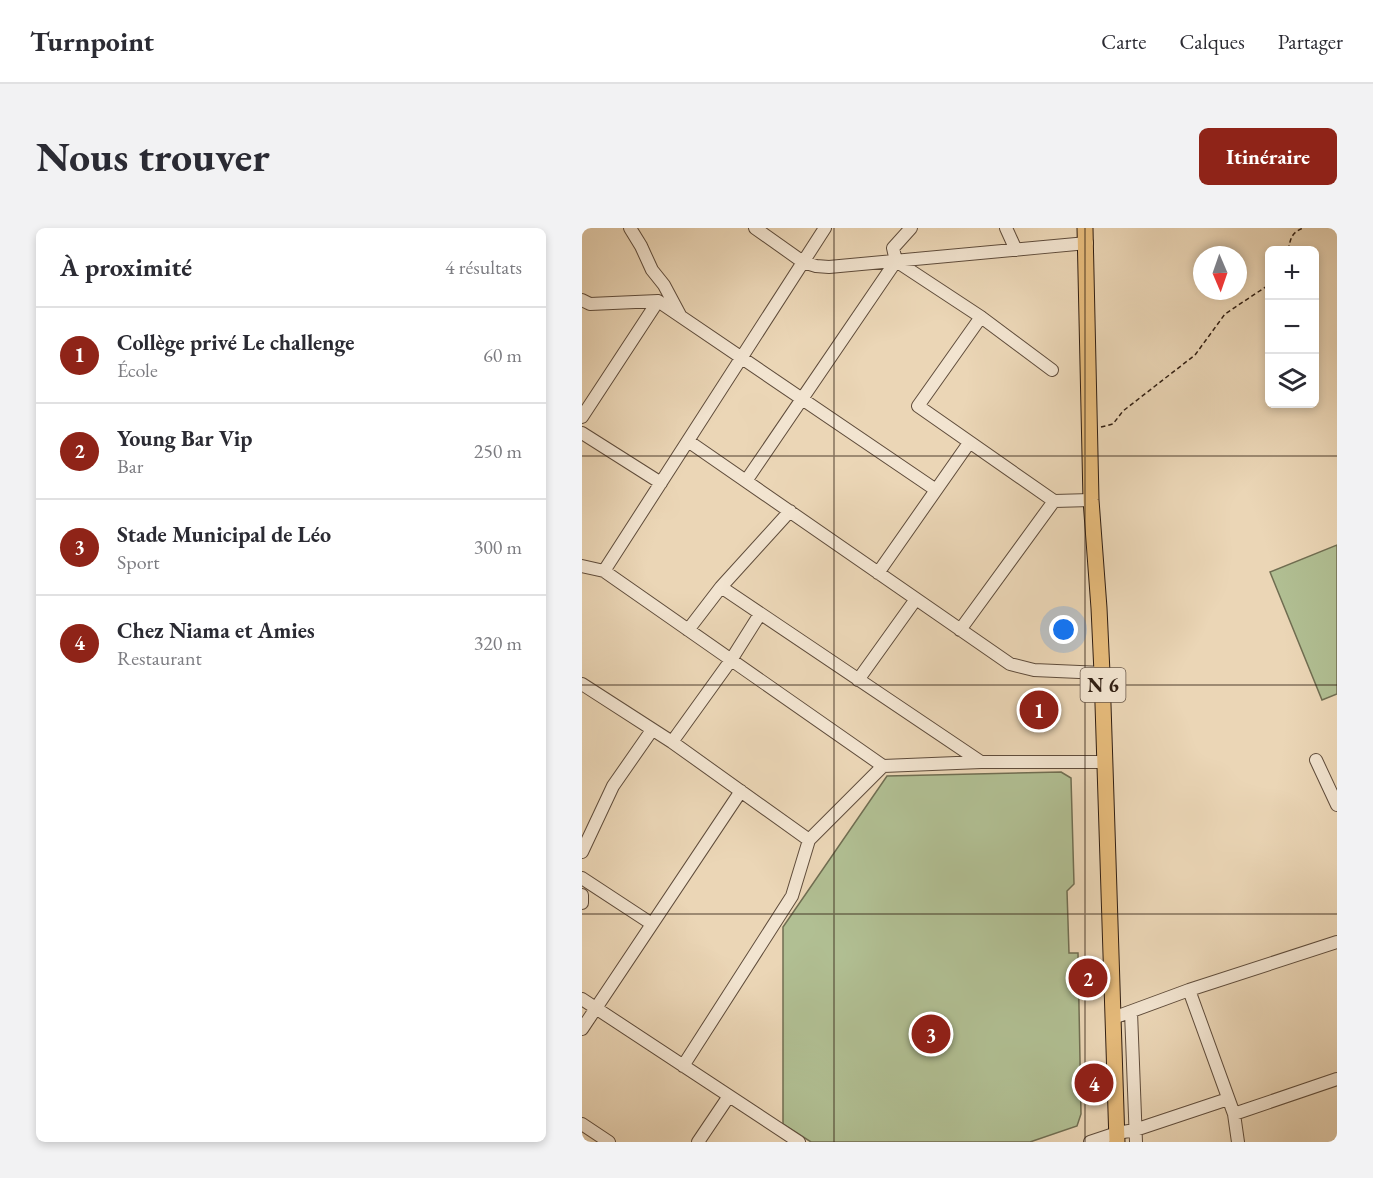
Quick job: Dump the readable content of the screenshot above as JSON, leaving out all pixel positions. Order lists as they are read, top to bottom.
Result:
{
  "streets": {
    "main road": ["N 6"]
  },
  "north": "bottom",
  "page": {
    "header": "Turnpoint",
    "nav": ["Carte", "Calques", "Partager"],
    "buttons": "Itinéraire",
    "title": "Nous trouver",
    "heading": ["À proximité", "4 résultats"],
    "map_buttons": ["+", "−"],
    "list": [
      {
        "mark": "1",
        "name": "Collège privé Le challenge",
        "note": "École",
        "value": "60 m"
      },
      {
        "mark": "2",
        "name": "Young Bar Vip",
        "note": "Bar",
        "value": "250 m"
      },
      {
        "mark": "3",
        "name": "Stade Municipal de Léo",
        "note": "Sport",
        "value": "300 m"
      },
      {
        "mark": "4",
        "name": "Chez Niama et Amies",
        "note": "Restaurant",
        "value": "320 m"
      }
    ],
    "pins": [
      "1",
      "2",
      "3",
      "4"
    ]
  }
}
